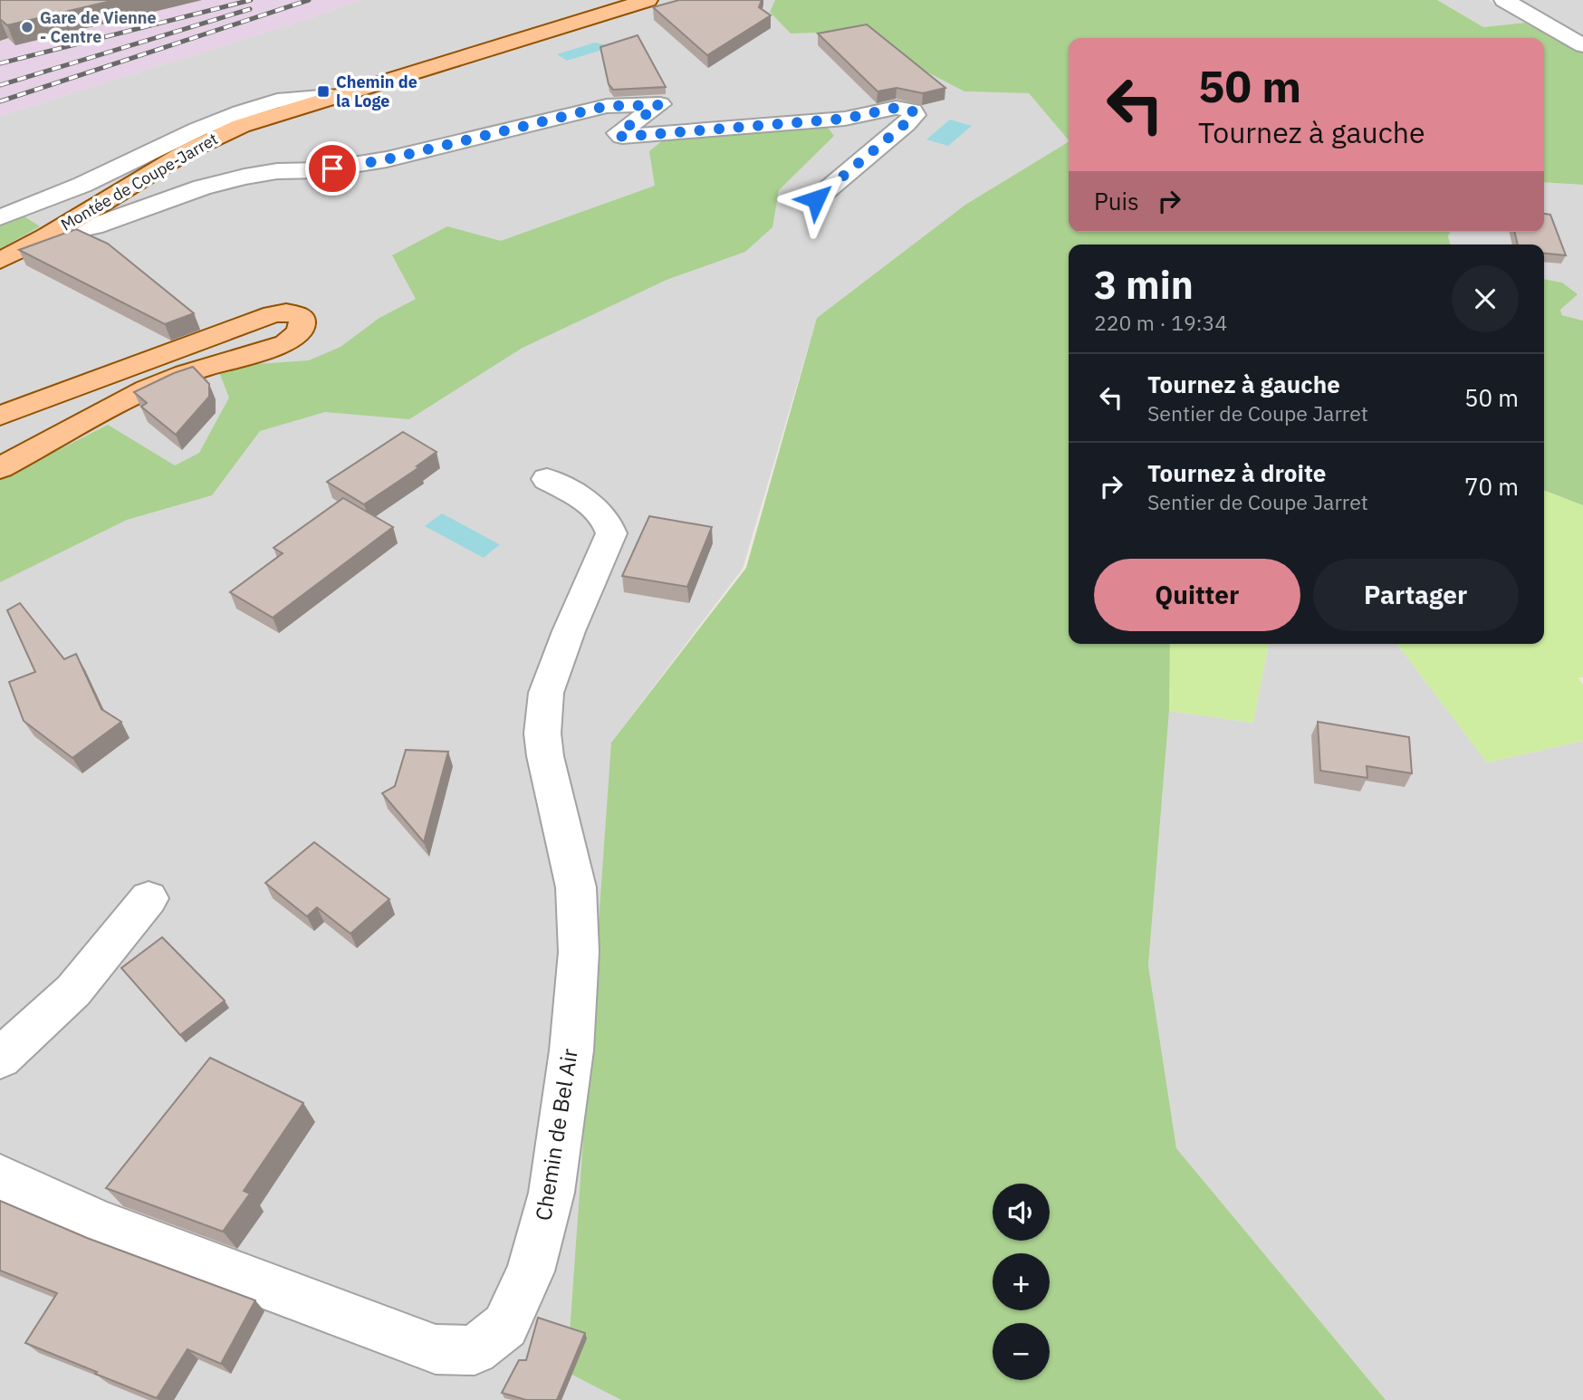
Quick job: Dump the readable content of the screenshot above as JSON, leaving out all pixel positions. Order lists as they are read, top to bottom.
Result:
{
  "streets": {
    "main road": ["Montée de Coupe-Jarret"],
    "street": ["Chemin de Bel Air"]
  },
  "places": {
    "other": ["Gare de Vienne - Centre"],
    "transit": ["Chemin de la Loge"]
  },
  "page": {
    "turn": ["50 m", "Tournez à gauche"],
    "then": "Puis",
    "heading": ["3 min", "220 m · 19:34"],
    "list": [
      {
        "name": "Tournez à gauche",
        "note": "Sentier de Coupe Jarret",
        "value": "50 m"
      },
      {
        "name": "Tournez à droite",
        "note": "Sentier de Coupe Jarret",
        "value": "70 m"
      }
    ],
    "buttons": ["Quitter", "Partager"],
    "map_buttons": ["+", "−"]
  }
}
